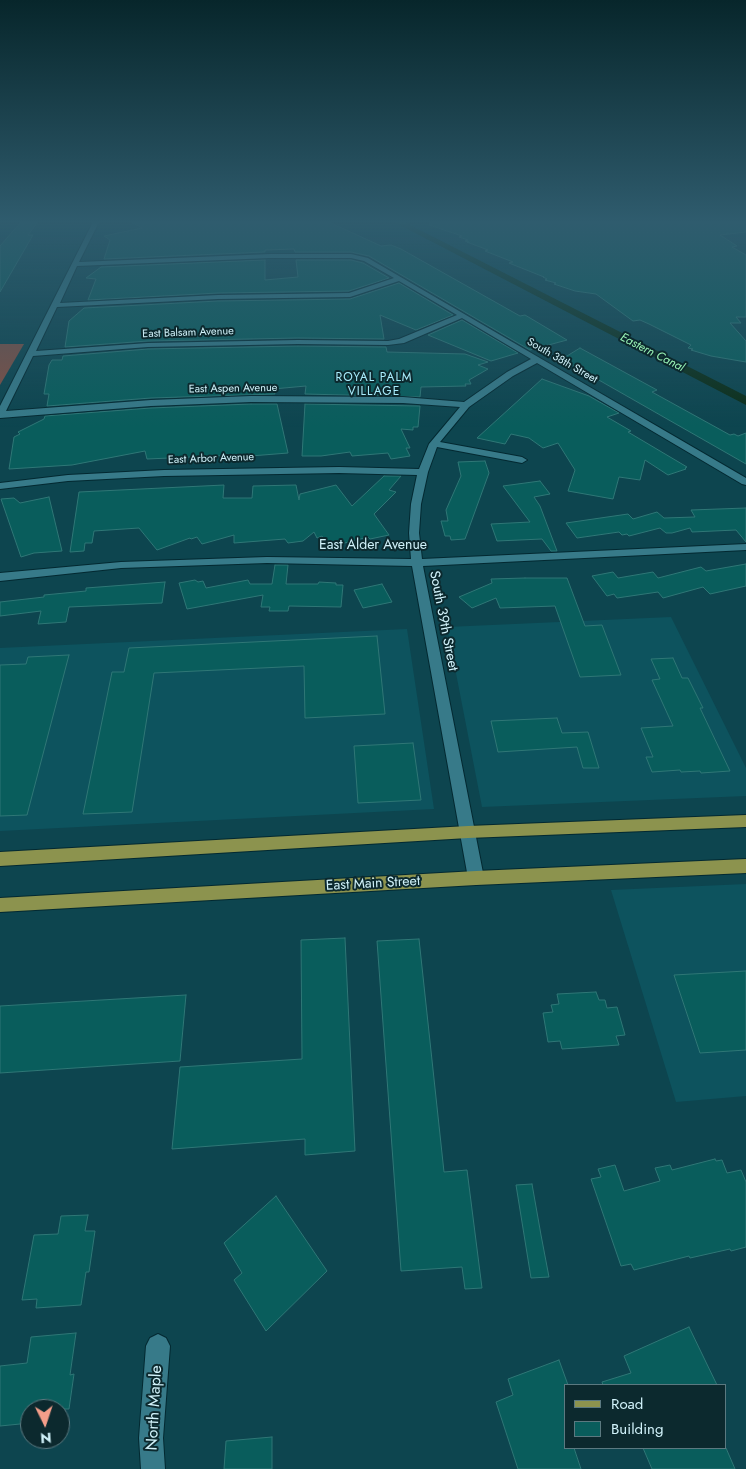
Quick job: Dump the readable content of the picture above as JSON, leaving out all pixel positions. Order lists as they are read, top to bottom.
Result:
{
  "streets": {
    "main road": ["East Main Street"],
    "street": [
      "East Balsam Avenue",
      "South 38th Street",
      "East Aspen Avenue",
      "East Arbor Avenue",
      "East Alder Avenue",
      "South 39th Street",
      "North Maple"
    ]
  },
  "crossings": [
    ["East Balsam Avenue", "South 38th Street"],
    ["South 38th Street", "South 39th Street"],
    ["East Aspen Avenue", "South 39th Street"],
    ["East Arbor Avenue", "South 39th Street"],
    ["East Alder Avenue", "South 39th Street"],
    ["South 39th Street", "East Main Street"]
  ],
  "districts": ["ROYAL PALM VILLAGE"],
  "water": ["Eastern Canal"],
  "legend": ["Road", "Building"],
  "north": "bottom"
}
